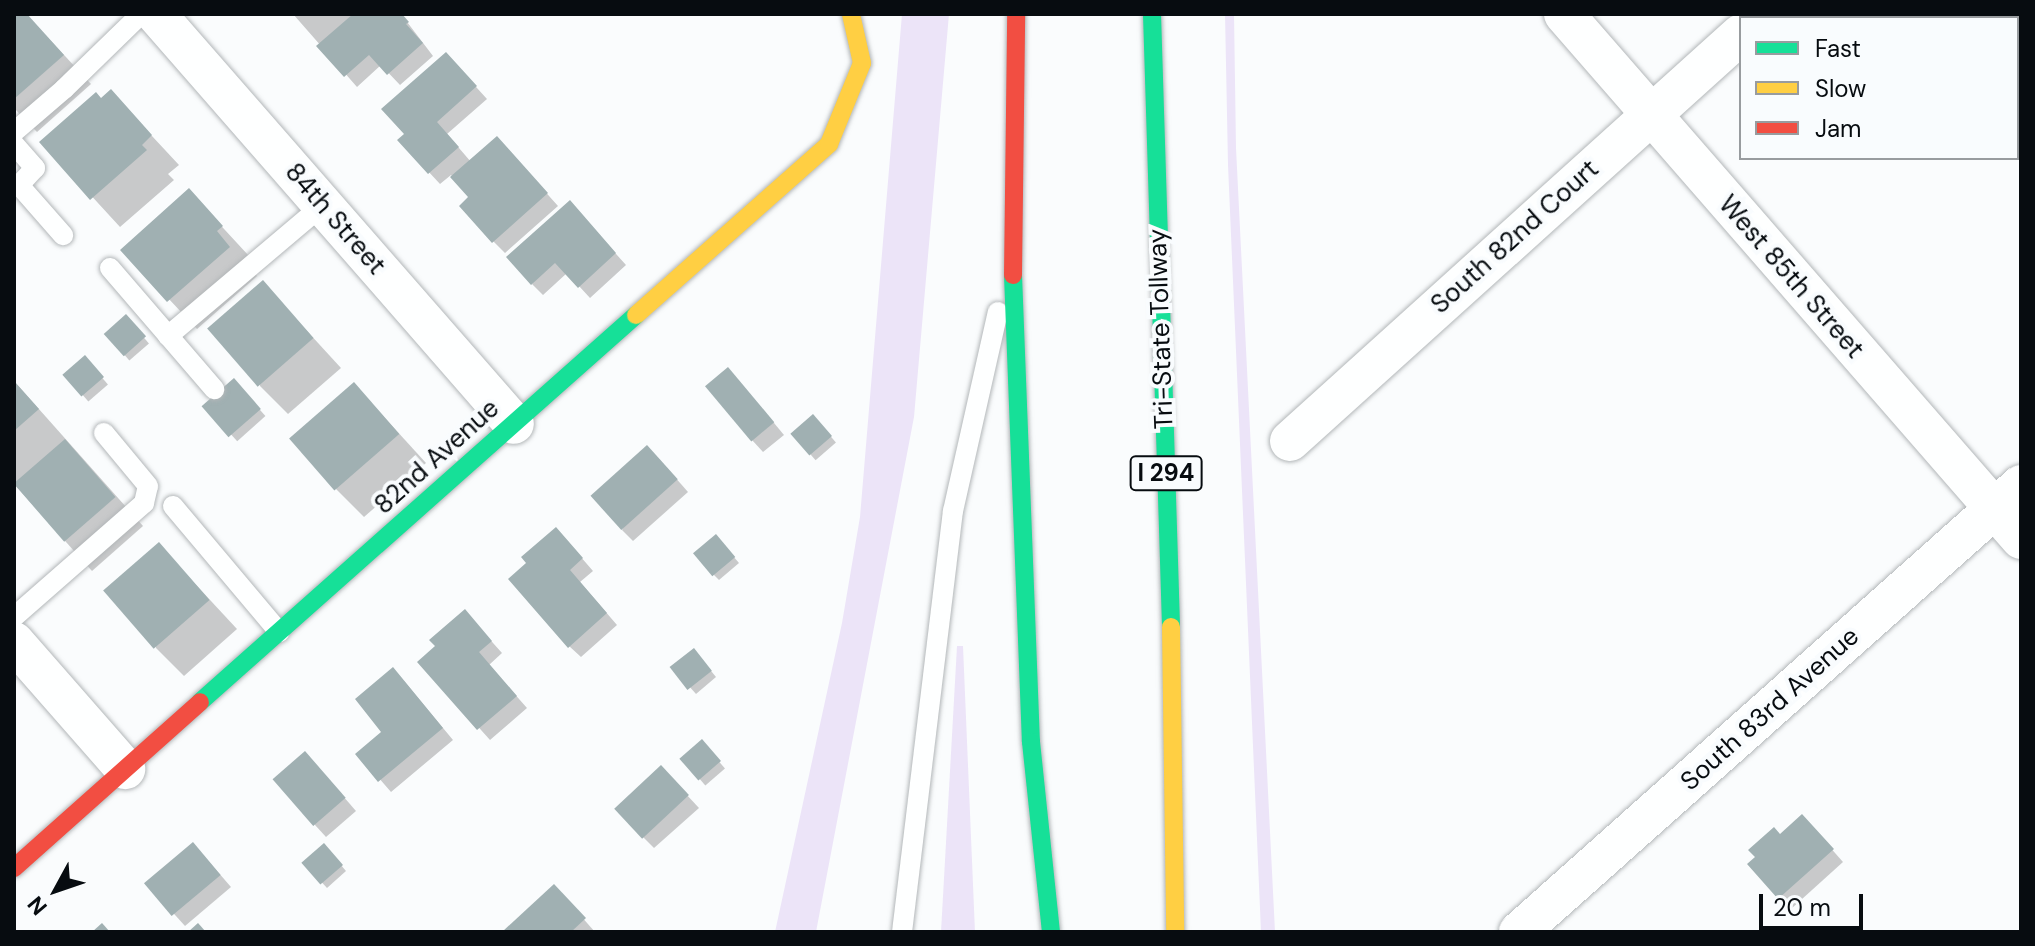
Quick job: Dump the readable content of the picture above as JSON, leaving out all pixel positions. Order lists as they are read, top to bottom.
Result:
{
  "streets": {
    "main road": ["Tri-State Tollway", "82nd Avenue", "I 294"],
    "street": [
      "84th Street",
      "South 82nd Court",
      "West 85th Street",
      "South 83rd Avenue"
    ]
  },
  "crossings": [
    ["84th Street", "82nd Avenue"],
    ["South 82nd Court", "West 85th Street"],
    ["West 85th Street", "South 83rd Avenue"]
  ],
  "legend": ["Fast", "Slow", "Jam"],
  "scale_bar": "20 m",
  "north": "bottom left"
}
